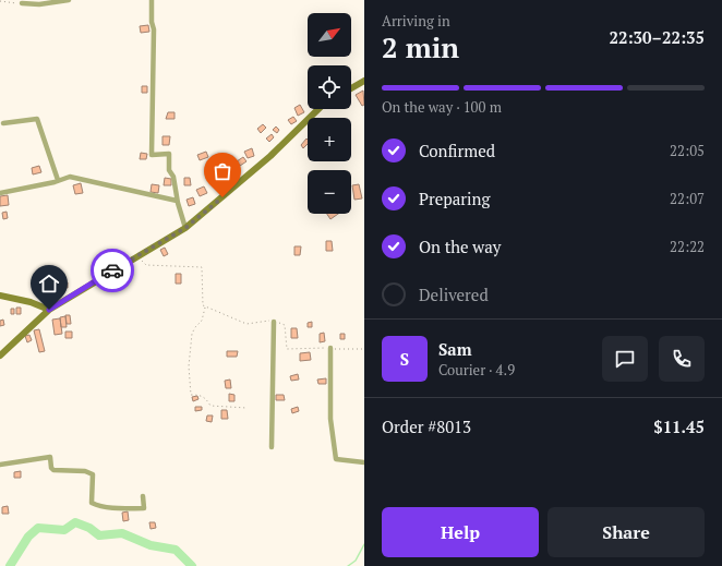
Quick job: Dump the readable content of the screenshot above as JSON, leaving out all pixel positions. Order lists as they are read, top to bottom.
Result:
{
  "north": "top right",
  "page": {
    "heading": ["2 min", "Arriving in", "22:30–22:35"],
    "panel": [
      "Sam",
      "Courier · 4.9",
      "Order #8013",
      "$11.45"
    ],
    "map_buttons": ["+", "−"],
    "bar": "On the way · 100 m",
    "list": [
      ["Confirmed", "22:05"],
      ["Preparing", "22:07"],
      ["On the way", "22:22"],
      "Delivered"
    ],
    "round": "S",
    "buttons": ["Help", "Share"]
  }
}
